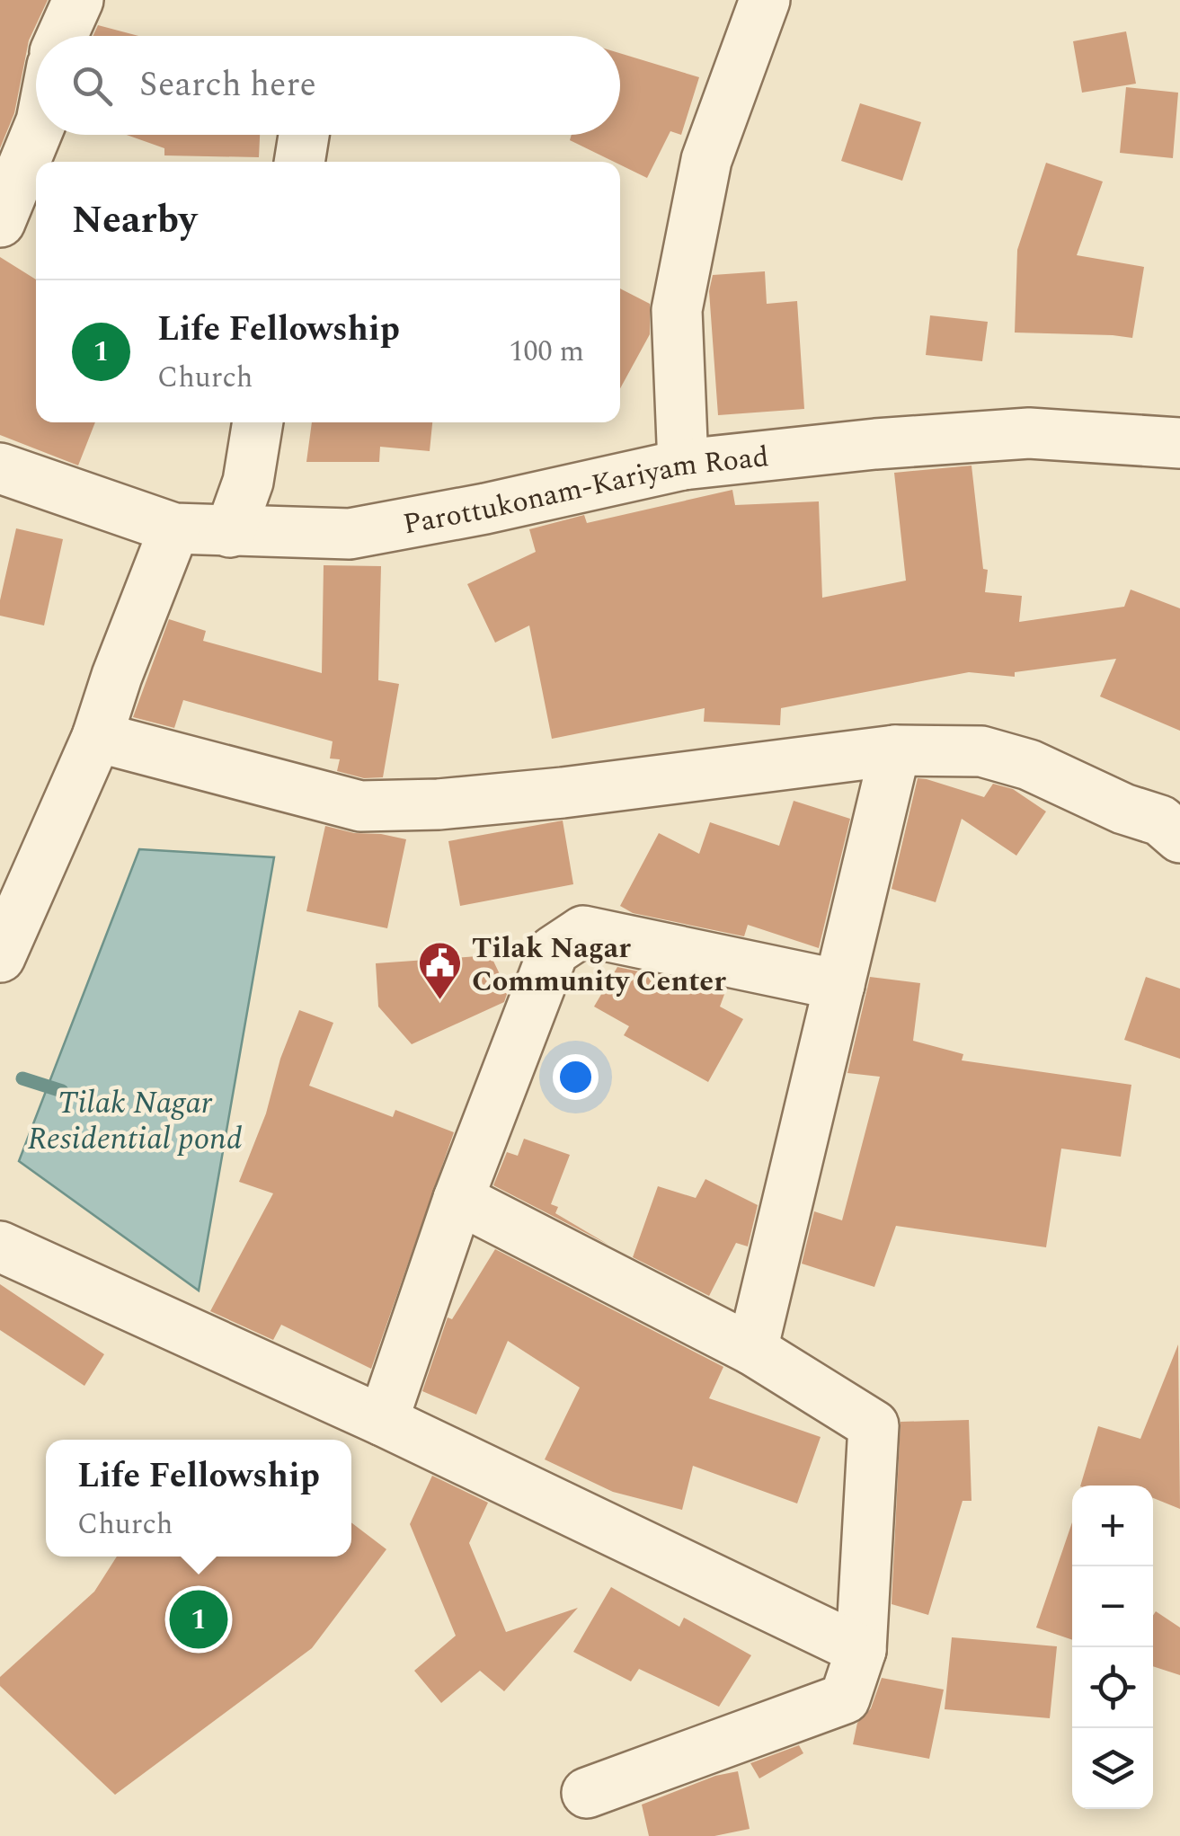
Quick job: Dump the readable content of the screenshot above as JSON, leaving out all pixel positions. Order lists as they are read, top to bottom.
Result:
{
  "streets": {
    "street": ["Parottukonam-Kariyam Road"]
  },
  "water": ["Tilak Nagar Residential pond"],
  "places": {
    "public building": ["Tilak Nagar Community Center"]
  },
  "page": {
    "search": "Search here",
    "heading": "Nearby",
    "list": [
      {
        "mark": "1",
        "name": "Life Fellowship",
        "note": "Church",
        "value": "100 m"
      }
    ],
    "popup": ["Life Fellowship", "Church"],
    "map_buttons": ["+", "−"],
    "pins": "1"
  }
}
